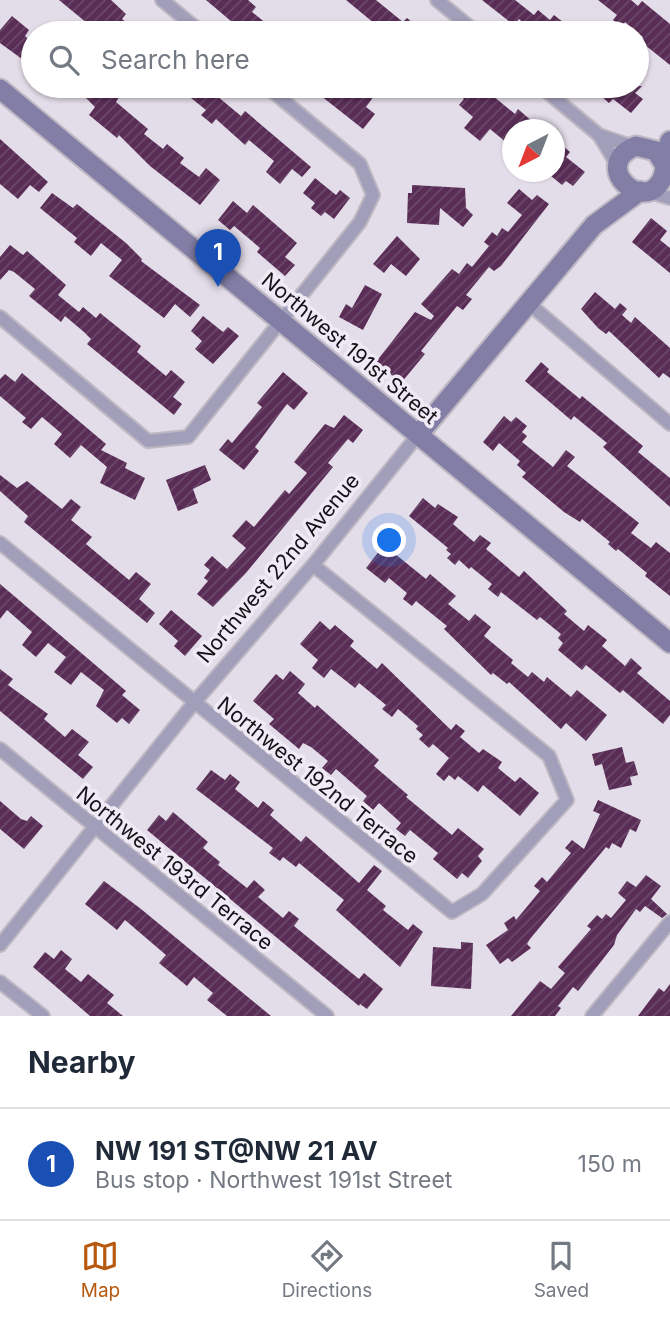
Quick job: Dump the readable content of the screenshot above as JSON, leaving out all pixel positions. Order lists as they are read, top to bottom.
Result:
{
  "streets": {
    "street": [
      "Northwest 191st Street",
      "Northwest 22nd Avenue",
      "Northwest 192nd Terrace",
      "Northwest 193rd Terrace"
    ]
  },
  "crossings": [
    ["Northwest 191st Street", "Northwest 22nd Avenue"],
    ["Northwest 22nd Avenue", "Northwest 192nd Terrace"],
    ["Northwest 22nd Avenue", "Northwest 193rd Terrace"]
  ],
  "north": "bottom left",
  "page": {
    "search": "Search here",
    "pins": "1",
    "heading": "Nearby",
    "list": [
      {
        "mark": "1",
        "name": "NW 191 ST@NW 21 AV",
        "note": "Bus stop · Northwest 191st Street",
        "value": "150 m"
      }
    ],
    "nav": ["Map", "Directions", "Saved"]
  }
}
